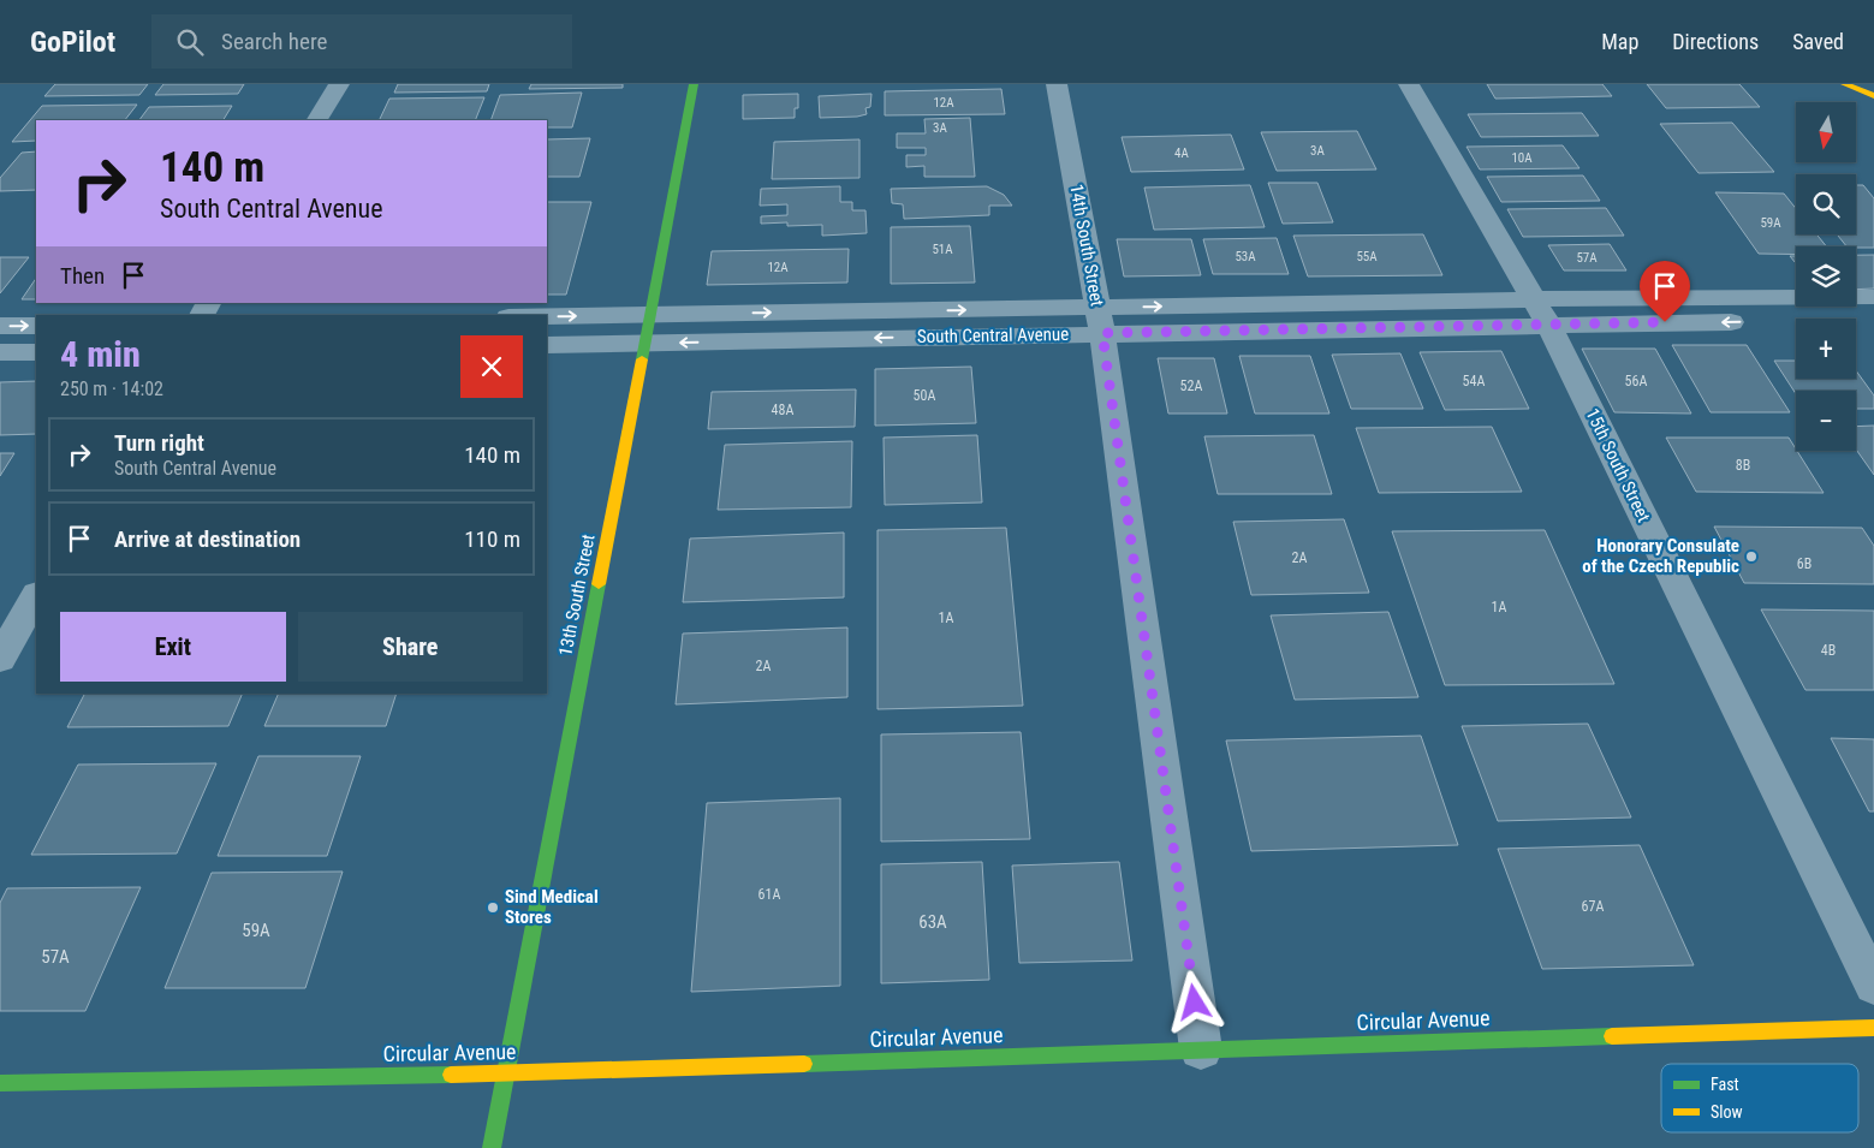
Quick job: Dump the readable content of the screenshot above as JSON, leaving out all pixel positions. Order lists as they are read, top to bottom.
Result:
{
  "streets": {
    "street": [
      "14th South Street",
      "South Central Avenue",
      "15th South Street",
      "13th South Street",
      "Circular Avenue"
    ]
  },
  "crossings": [
    ["14th South Street", "South Central Avenue"],
    ["14th South Street", "Circular Avenue"],
    ["South Central Avenue", "15th South Street"],
    ["South Central Avenue", "13th South Street"],
    ["13th South Street", "Circular Avenue"]
  ],
  "places": ["Honorary Consulate of the Czech Republic", "Sind Medical Stores"],
  "house_numbers": [
    "12A",
    "3A",
    "3A",
    "4A",
    "10A",
    "59A",
    "51A",
    "53A",
    "55A",
    "57A",
    "12A",
    "54A",
    "56A",
    "52A",
    "50A",
    "48A",
    "8B",
    "2A",
    "6B",
    "1A",
    "1A",
    "4B",
    "2A",
    "61A",
    "67A",
    "63A",
    "59A",
    "57A"
  ],
  "legend": ["Fast", "Slow"],
  "north": "bottom",
  "page": {
    "header": "GoPilot",
    "search": "Search here",
    "nav": ["Map", "Directions", "Saved"],
    "map_buttons": ["+", "−"],
    "turn": ["140 m", "South Central Avenue"],
    "then": "Then",
    "heading": ["4 min", "250 m · 14:02"],
    "list": [
      {
        "name": "Turn right",
        "note": "South Central Avenue",
        "value": "140 m"
      },
      {
        "name": "Arrive at destination",
        "value": "110 m"
      }
    ],
    "buttons": ["Exit", "Share"]
  }
}
